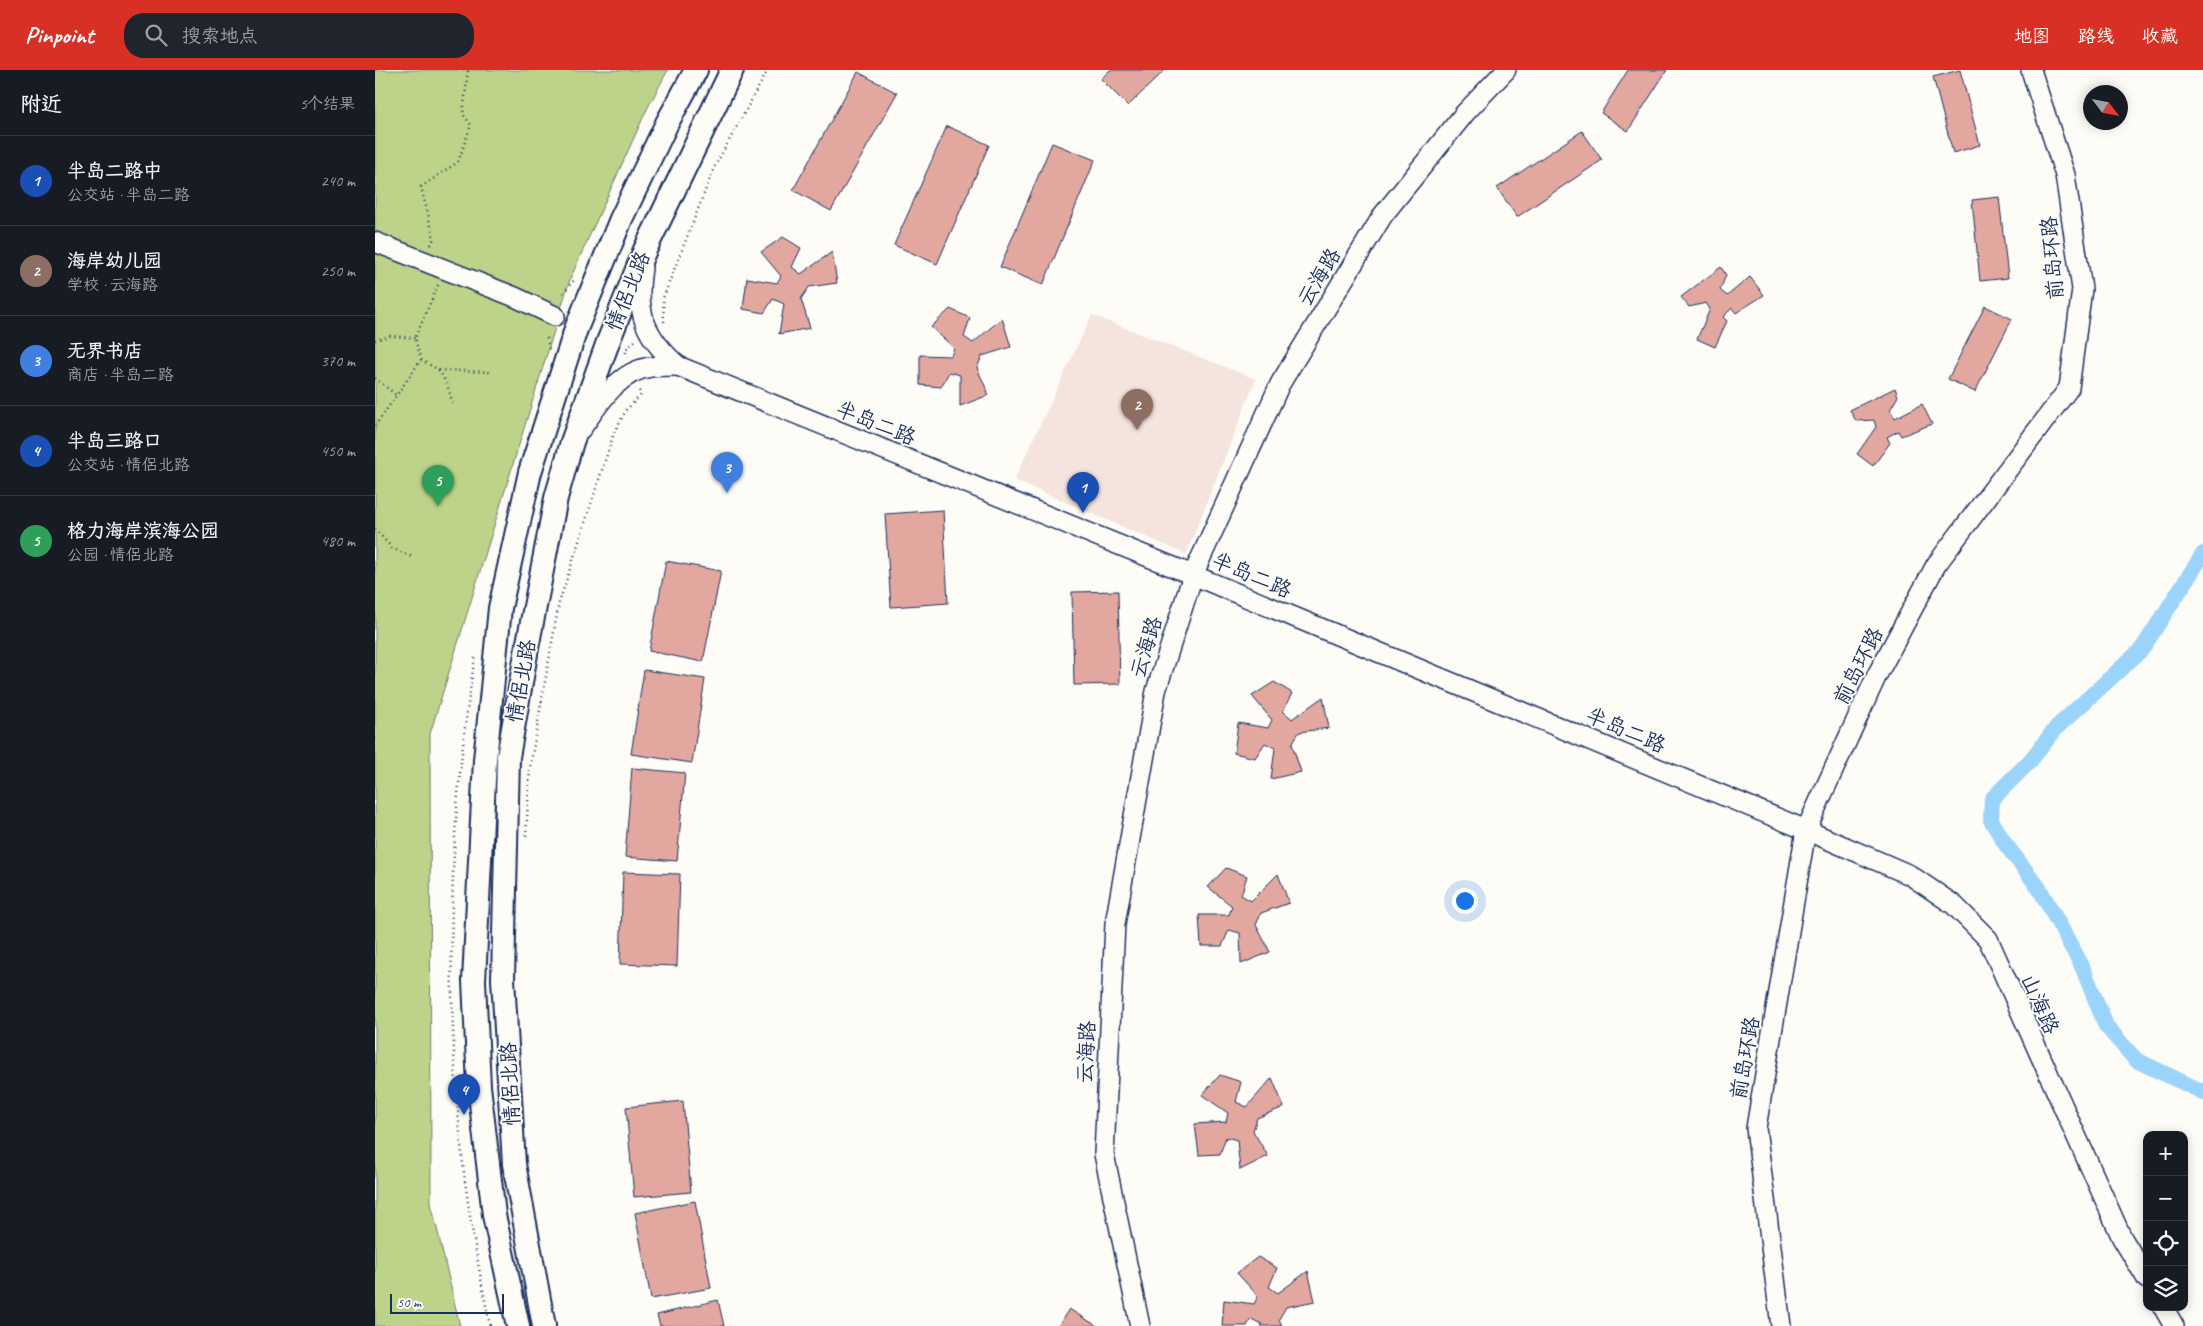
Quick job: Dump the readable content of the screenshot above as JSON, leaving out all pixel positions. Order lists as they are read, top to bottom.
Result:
{
  "streets": {
    "main road": ["情侶北路"],
    "street": [
      "前岛环路",
      "云海路",
      "半岛二路",
      "山海路"
    ]
  },
  "crossings": [
    ["前岛环路", "半岛二路"],
    ["前岛环路", "山海路"],
    ["云海路", "半岛二路"],
    ["半岛二路", "山海路"]
  ],
  "scale_bar": "50 m",
  "north": "bottom right",
  "page": {
    "header": "Pinpoint",
    "search": "搜索地点",
    "nav": ["地图", "路线", "收藏"],
    "heading": ["附近", "5个结果"],
    "list": [
      {
        "mark": "1",
        "name": "半岛二路中",
        "note": "公交站 · 半岛二路",
        "value": "240 m"
      },
      {
        "mark": "2",
        "name": "海岸幼儿园",
        "note": "学校 · 云海路",
        "value": "250 m"
      },
      {
        "mark": "3",
        "name": "无界书店",
        "note": "商店 · 半岛二路",
        "value": "370 m"
      },
      {
        "mark": "4",
        "name": "半岛三路口",
        "note": "公交站 · 情侶北路",
        "value": "450 m"
      },
      {
        "mark": "5",
        "name": "格力海岸滨海公园",
        "note": "公园 · 情侶北路",
        "value": "480 m"
      }
    ],
    "pins": [
      "2",
      "3",
      "5",
      "1",
      "4"
    ],
    "map_buttons": ["+", "−"],
    "scale": "50 m"
  }
}
